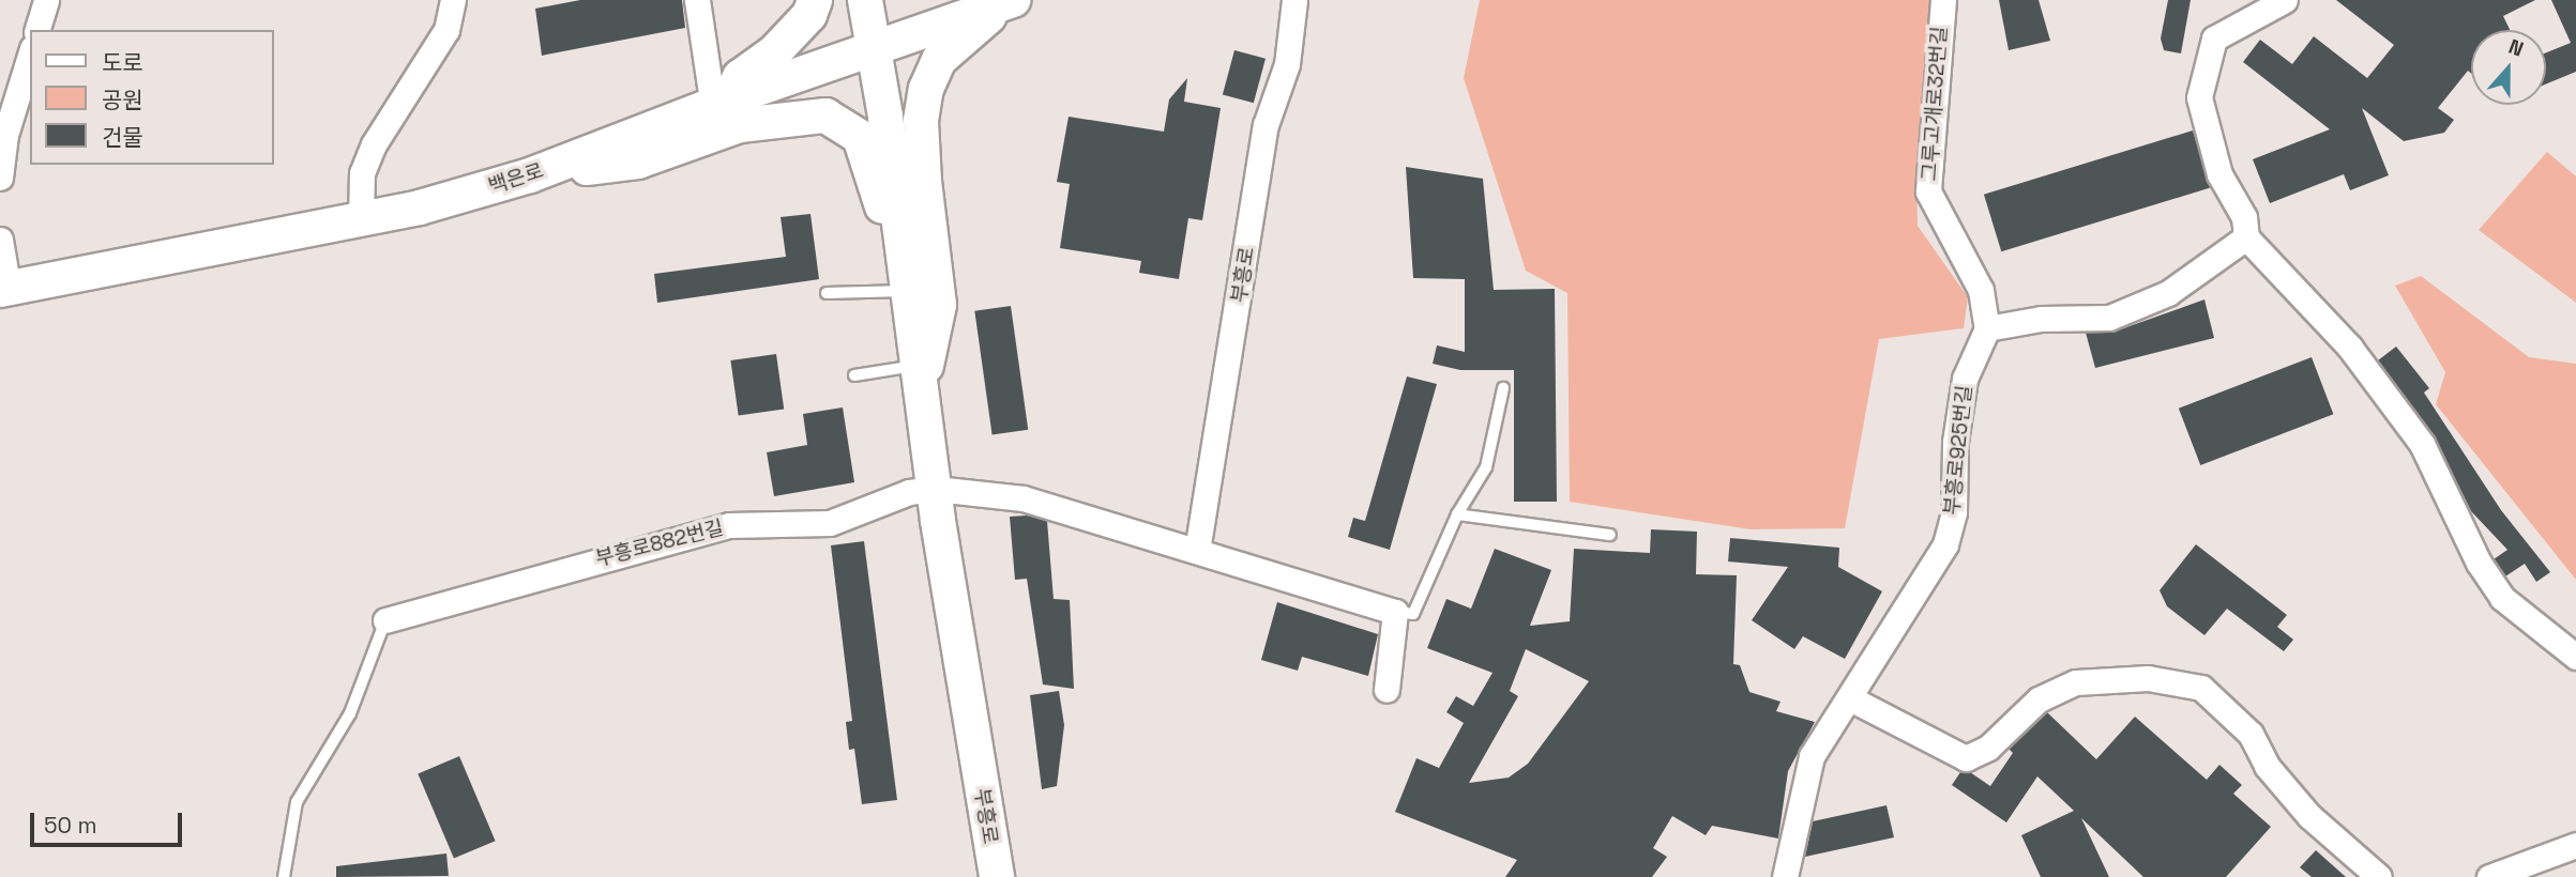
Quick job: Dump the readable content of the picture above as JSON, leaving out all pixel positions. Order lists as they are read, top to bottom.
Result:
{
  "streets": {
    "main road": ["백은로", "부흥로"],
    "street": ["그루고개로32번길", "부흥로925번길", "부흥로882번길"]
  },
  "crossings": [
    ["그루고개로32번길", "부흥로925번길"],
    ["백은로", "부흥로"],
    ["부흥로", "부흥로882번길"]
  ],
  "legend": ["도로", "공원", "건물"],
  "scale_bar": "50 m",
  "north": "top"
}
